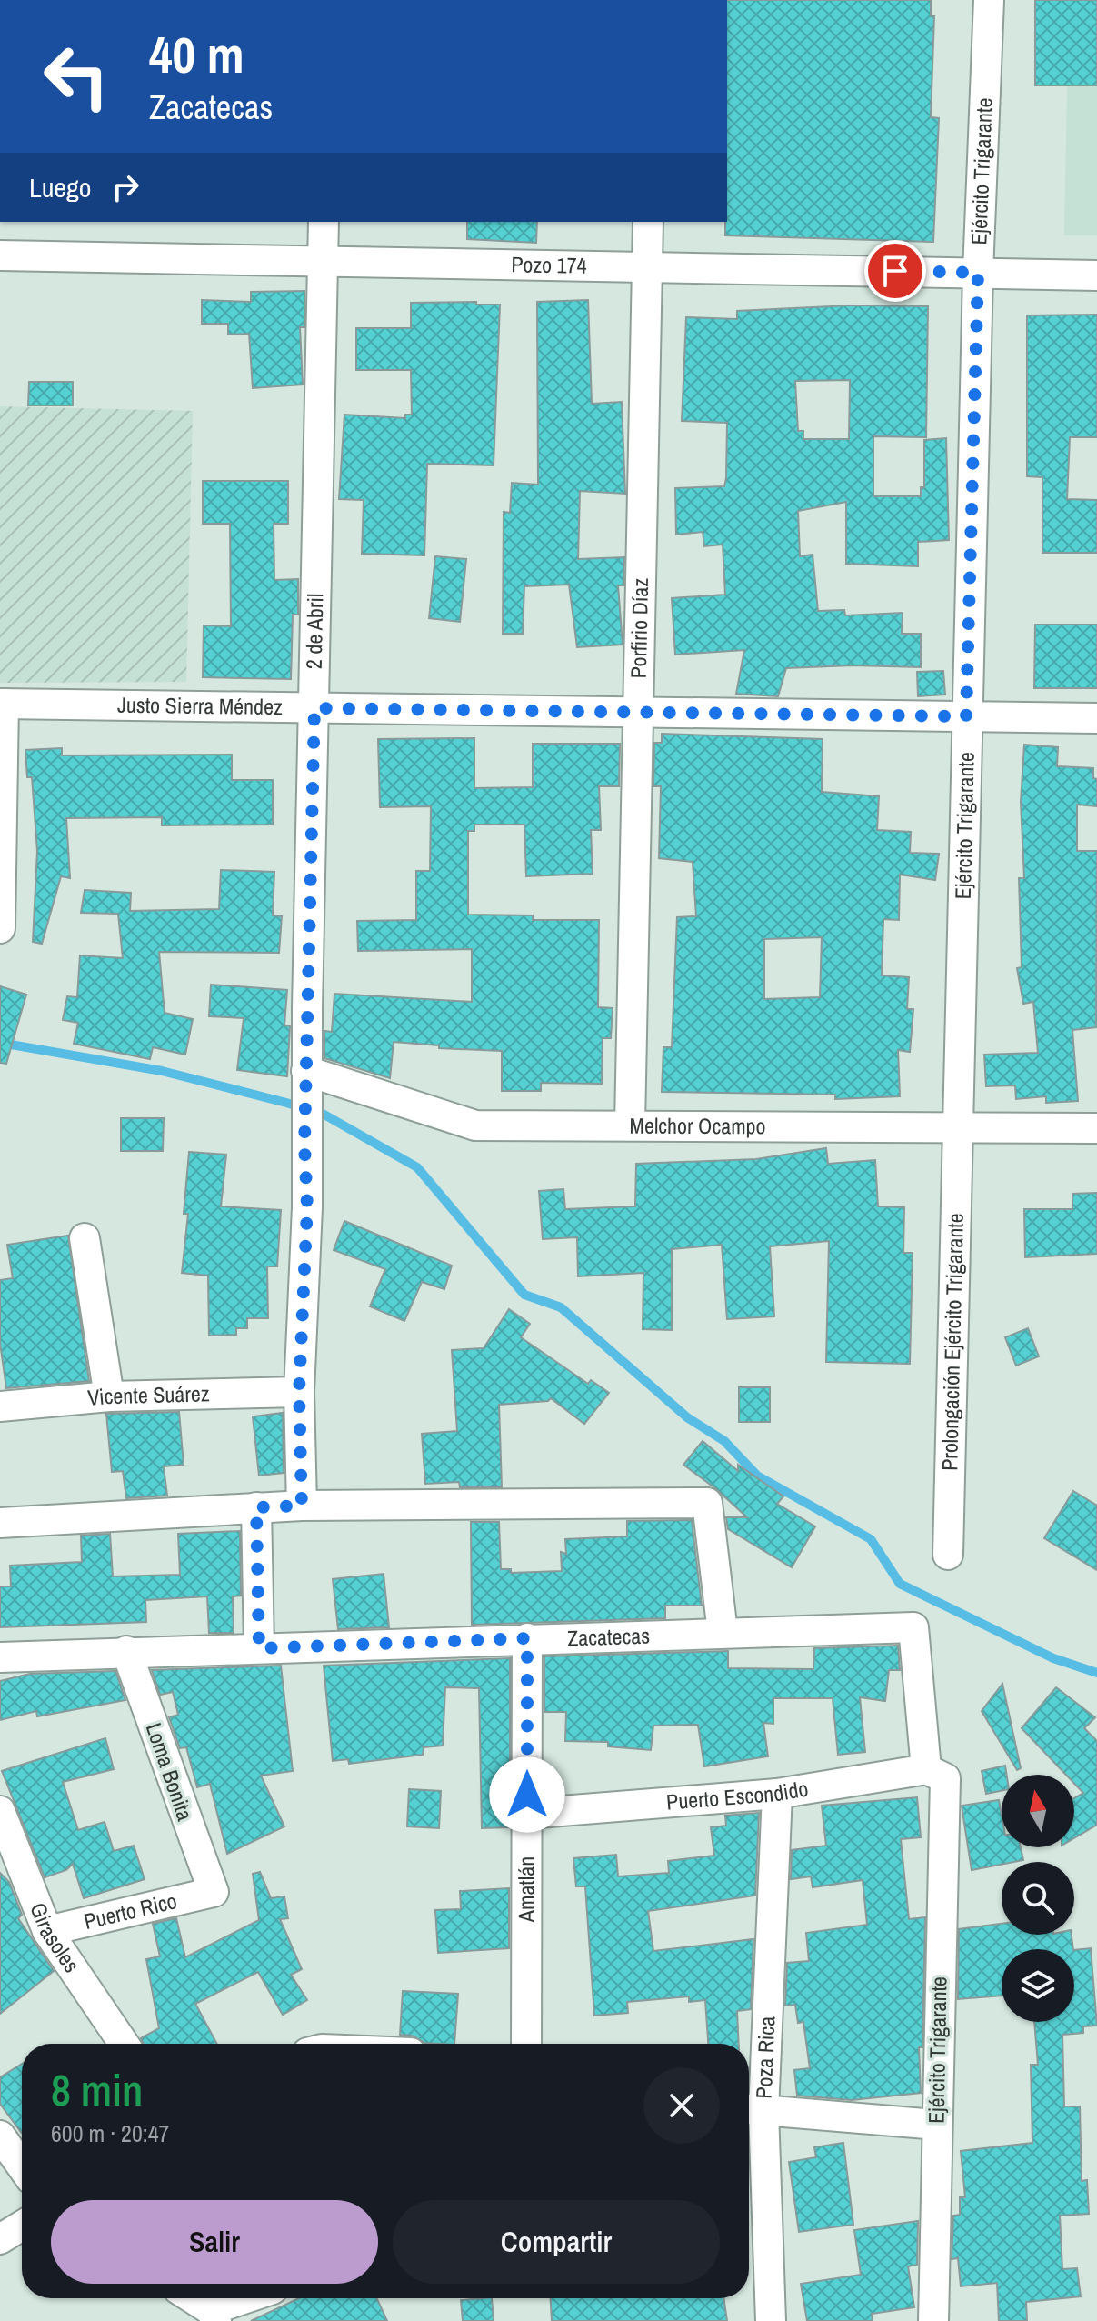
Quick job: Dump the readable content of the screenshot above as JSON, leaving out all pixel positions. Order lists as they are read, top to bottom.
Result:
{
  "streets": {
    "street": [
      "Ejército Trigarante",
      "Pozo 174",
      "Porfirio Díaz",
      "2 de Abril",
      "Justo Sierra Méndez",
      "Melchor Ocampo",
      "Prolongación Ejército Trigarante",
      "Vicente Suárez",
      "Zacatecas",
      "Loma Bonita",
      "Puerto Escondido",
      "Amatlán",
      "Puerto Rico",
      "Girasoles",
      "Poza Rica"
    ]
  },
  "crossings": [
    ["Ejército Trigarante", "Pozo 174"],
    ["Ejército Trigarante", "Justo Sierra Méndez"],
    ["Ejército Trigarante", "Melchor Ocampo"],
    ["Ejército Trigarante", "Prolongación Ejército Trigarante"],
    ["Ejército Trigarante", "Zacatecas"],
    ["Ejército Trigarante", "Puerto Escondido"],
    ["Pozo 174", "Porfirio Díaz"],
    ["Pozo 174", "2 de Abril"],
    ["Porfirio Díaz", "Justo Sierra Méndez"],
    ["Porfirio Díaz", "Melchor Ocampo"],
    ["2 de Abril", "Justo Sierra Méndez"],
    ["2 de Abril", "Melchor Ocampo"],
    ["2 de Abril", "Vicente Suárez"],
    ["Melchor Ocampo", "Prolongación Ejército Trigarante"],
    ["Zacatecas", "Loma Bonita"],
    ["Zacatecas", "Amatlán"],
    ["Loma Bonita", "Puerto Rico"],
    ["Puerto Escondido", "Amatlán"],
    ["Puerto Escondido", "Poza Rica"],
    ["Puerto Rico", "Girasoles"]
  ],
  "north": "top",
  "page": {
    "turn": ["40 m", "Zacatecas"],
    "then": "Luego",
    "heading": ["8 min", "600 m · 20:47"],
    "buttons": ["Salir", "Compartir"]
  }
}
